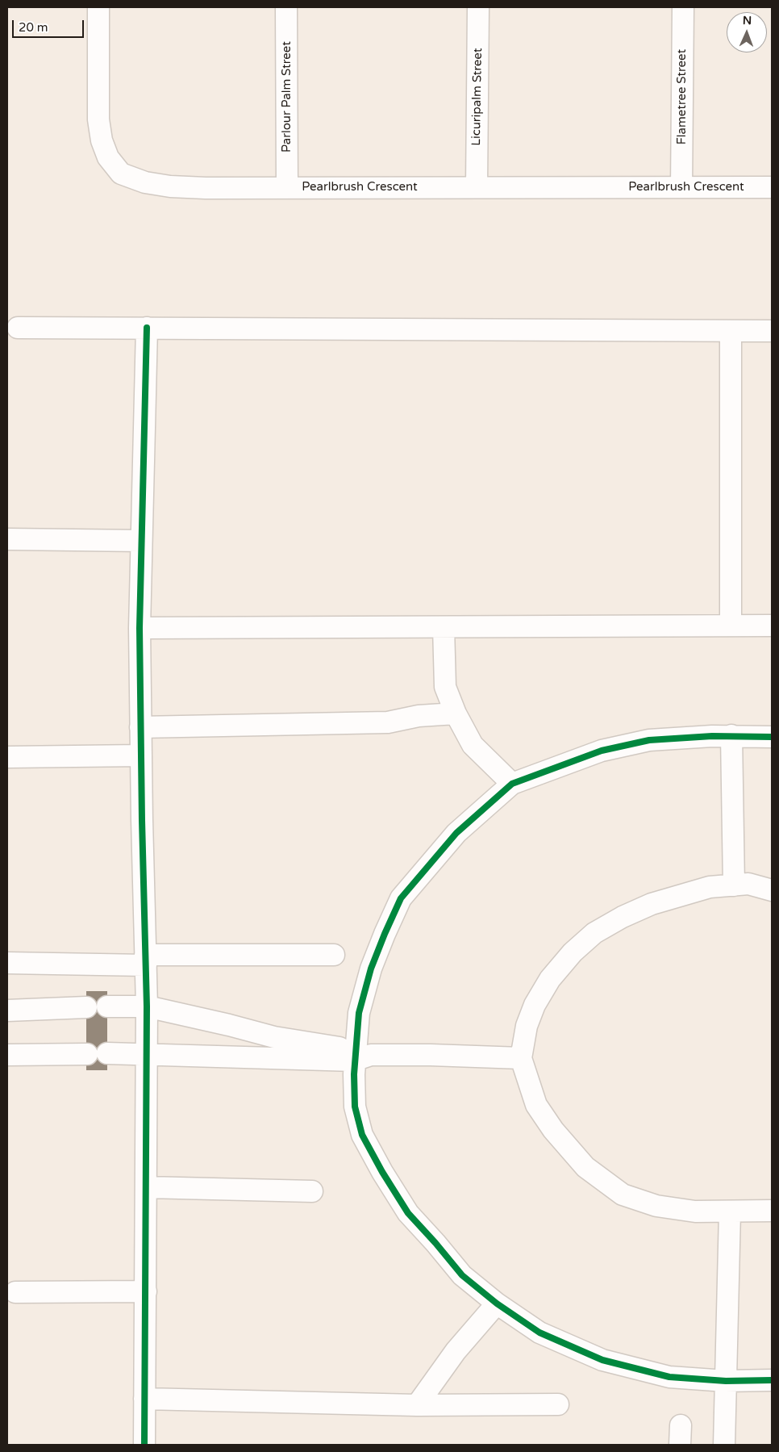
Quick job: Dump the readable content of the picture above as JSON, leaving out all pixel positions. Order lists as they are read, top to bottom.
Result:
{
  "streets": {
    "street": [
      "Parlour Palm Street",
      "Licuripalm Street",
      "Flametree Street",
      "Pearlbrush Crescent"
    ]
  },
  "crossings": [
    ["Parlour Palm Street", "Pearlbrush Crescent"],
    ["Licuripalm Street", "Pearlbrush Crescent"],
    ["Flametree Street", "Pearlbrush Crescent"]
  ],
  "scale_bar": "20 m",
  "north": "top"
}
